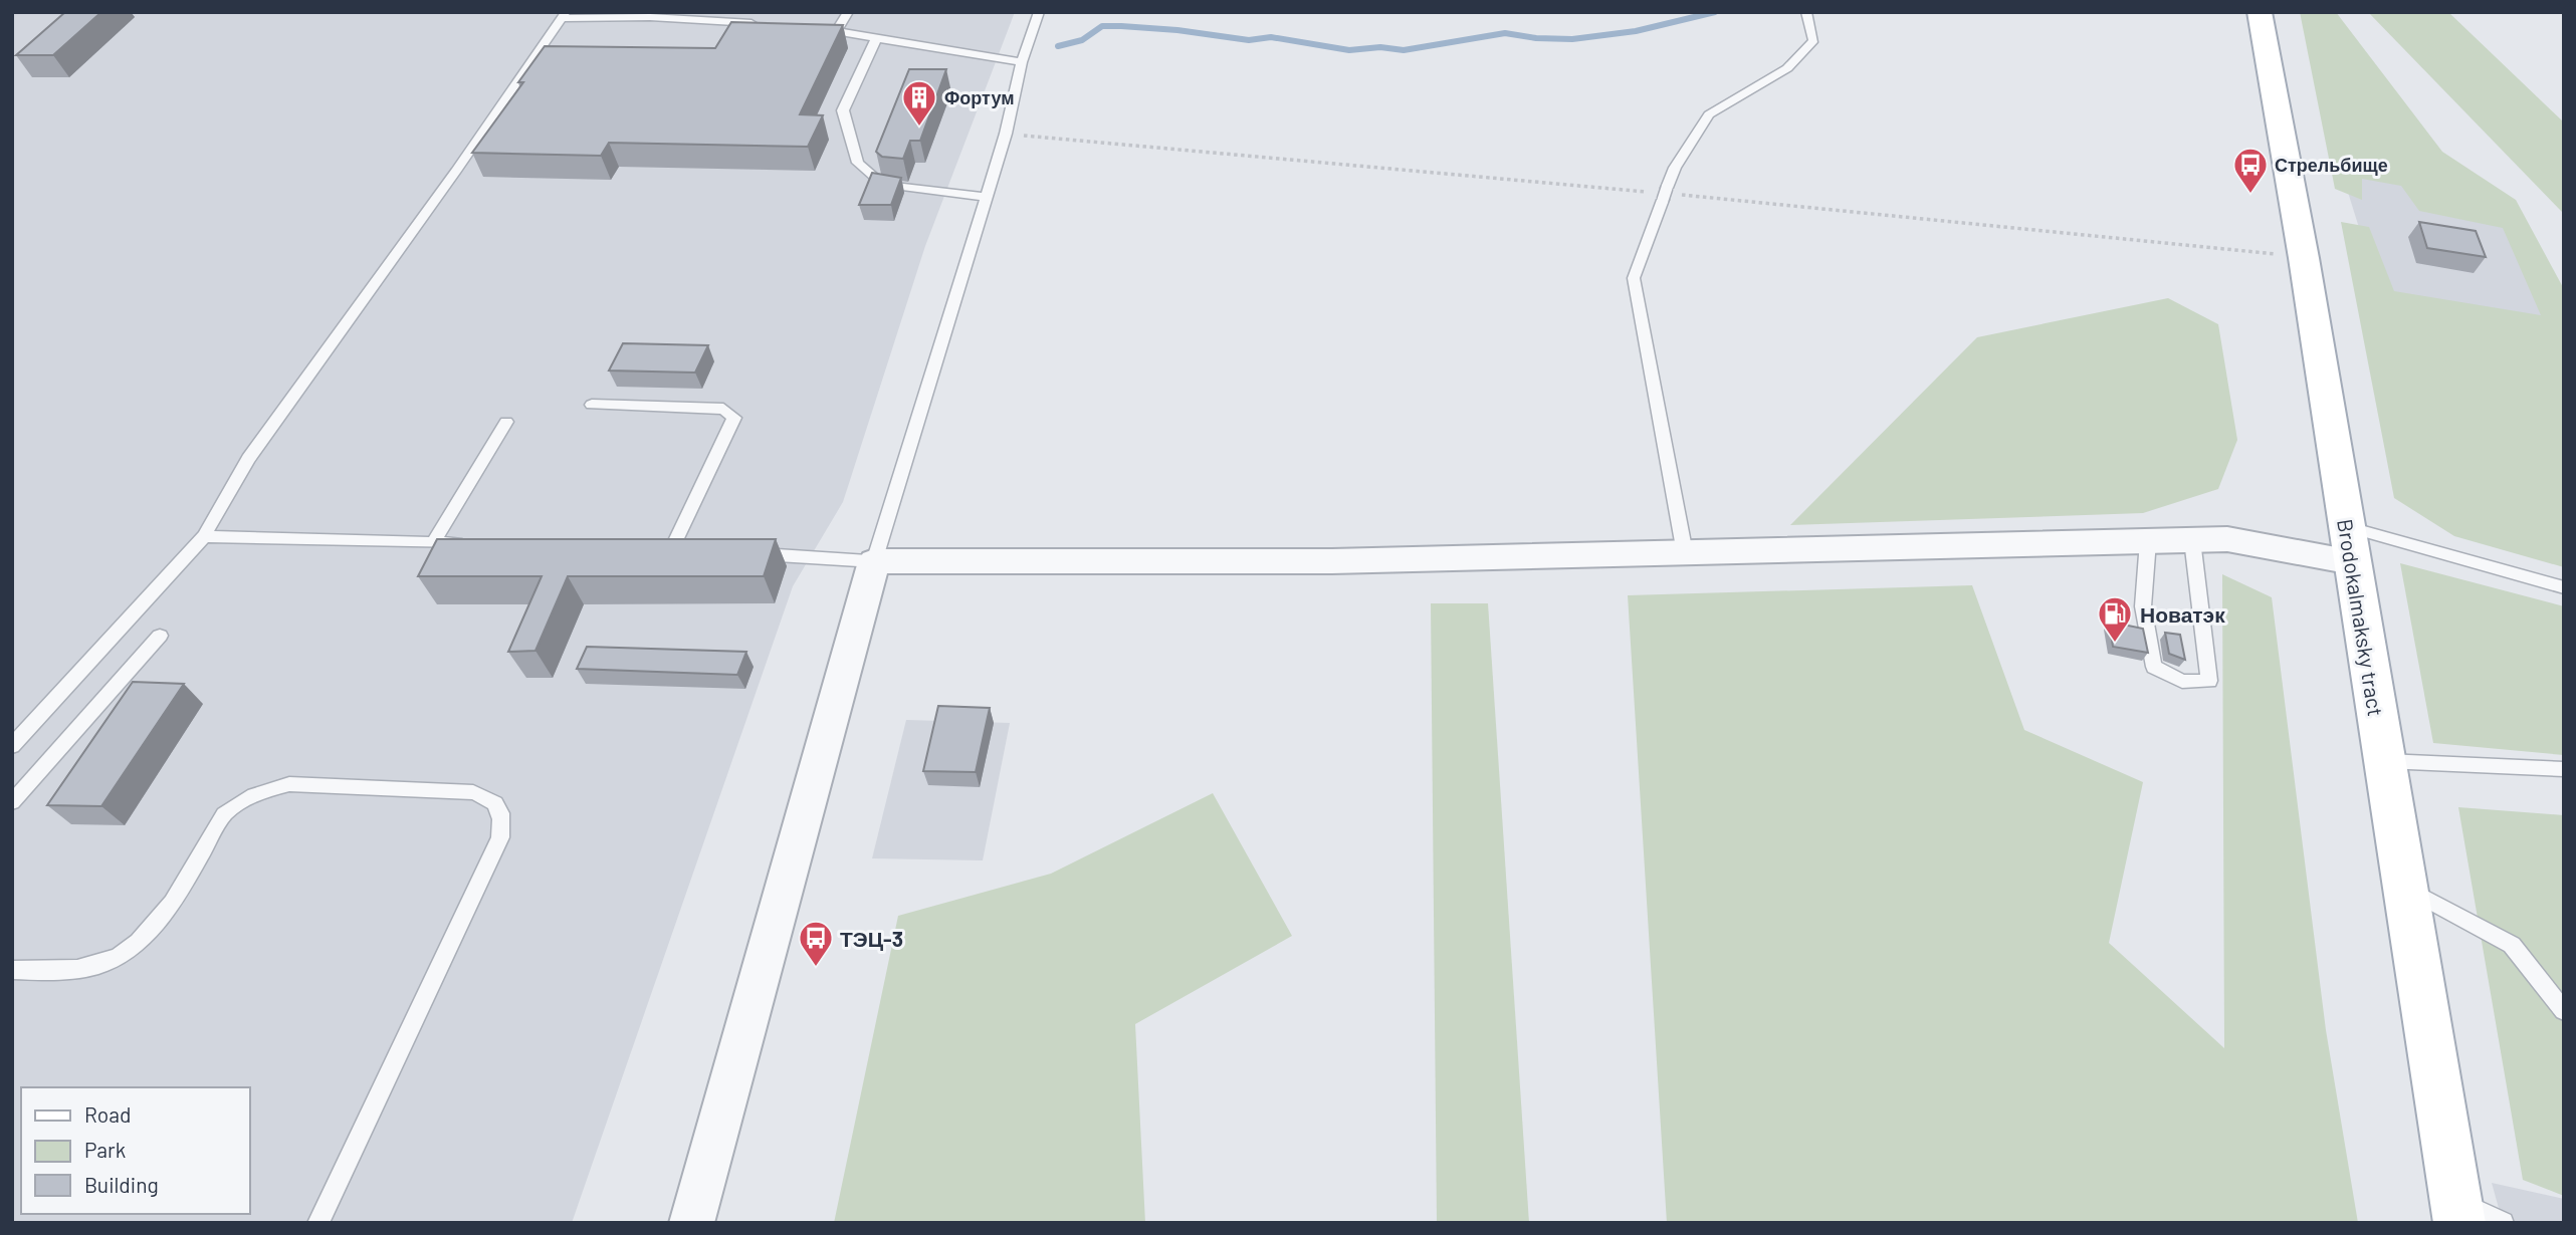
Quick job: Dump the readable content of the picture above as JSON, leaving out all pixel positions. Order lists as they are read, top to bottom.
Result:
{
  "streets": {
    "main road": ["Brodokalmaksky tract"]
  },
  "places": {
    "building": ["Фортум"],
    "bus stop": ["Стрельбище", "ТЭЦ-3"],
    "fuel station": ["Новатэк"]
  },
  "legend": ["Road", "Park", "Building"]
}
